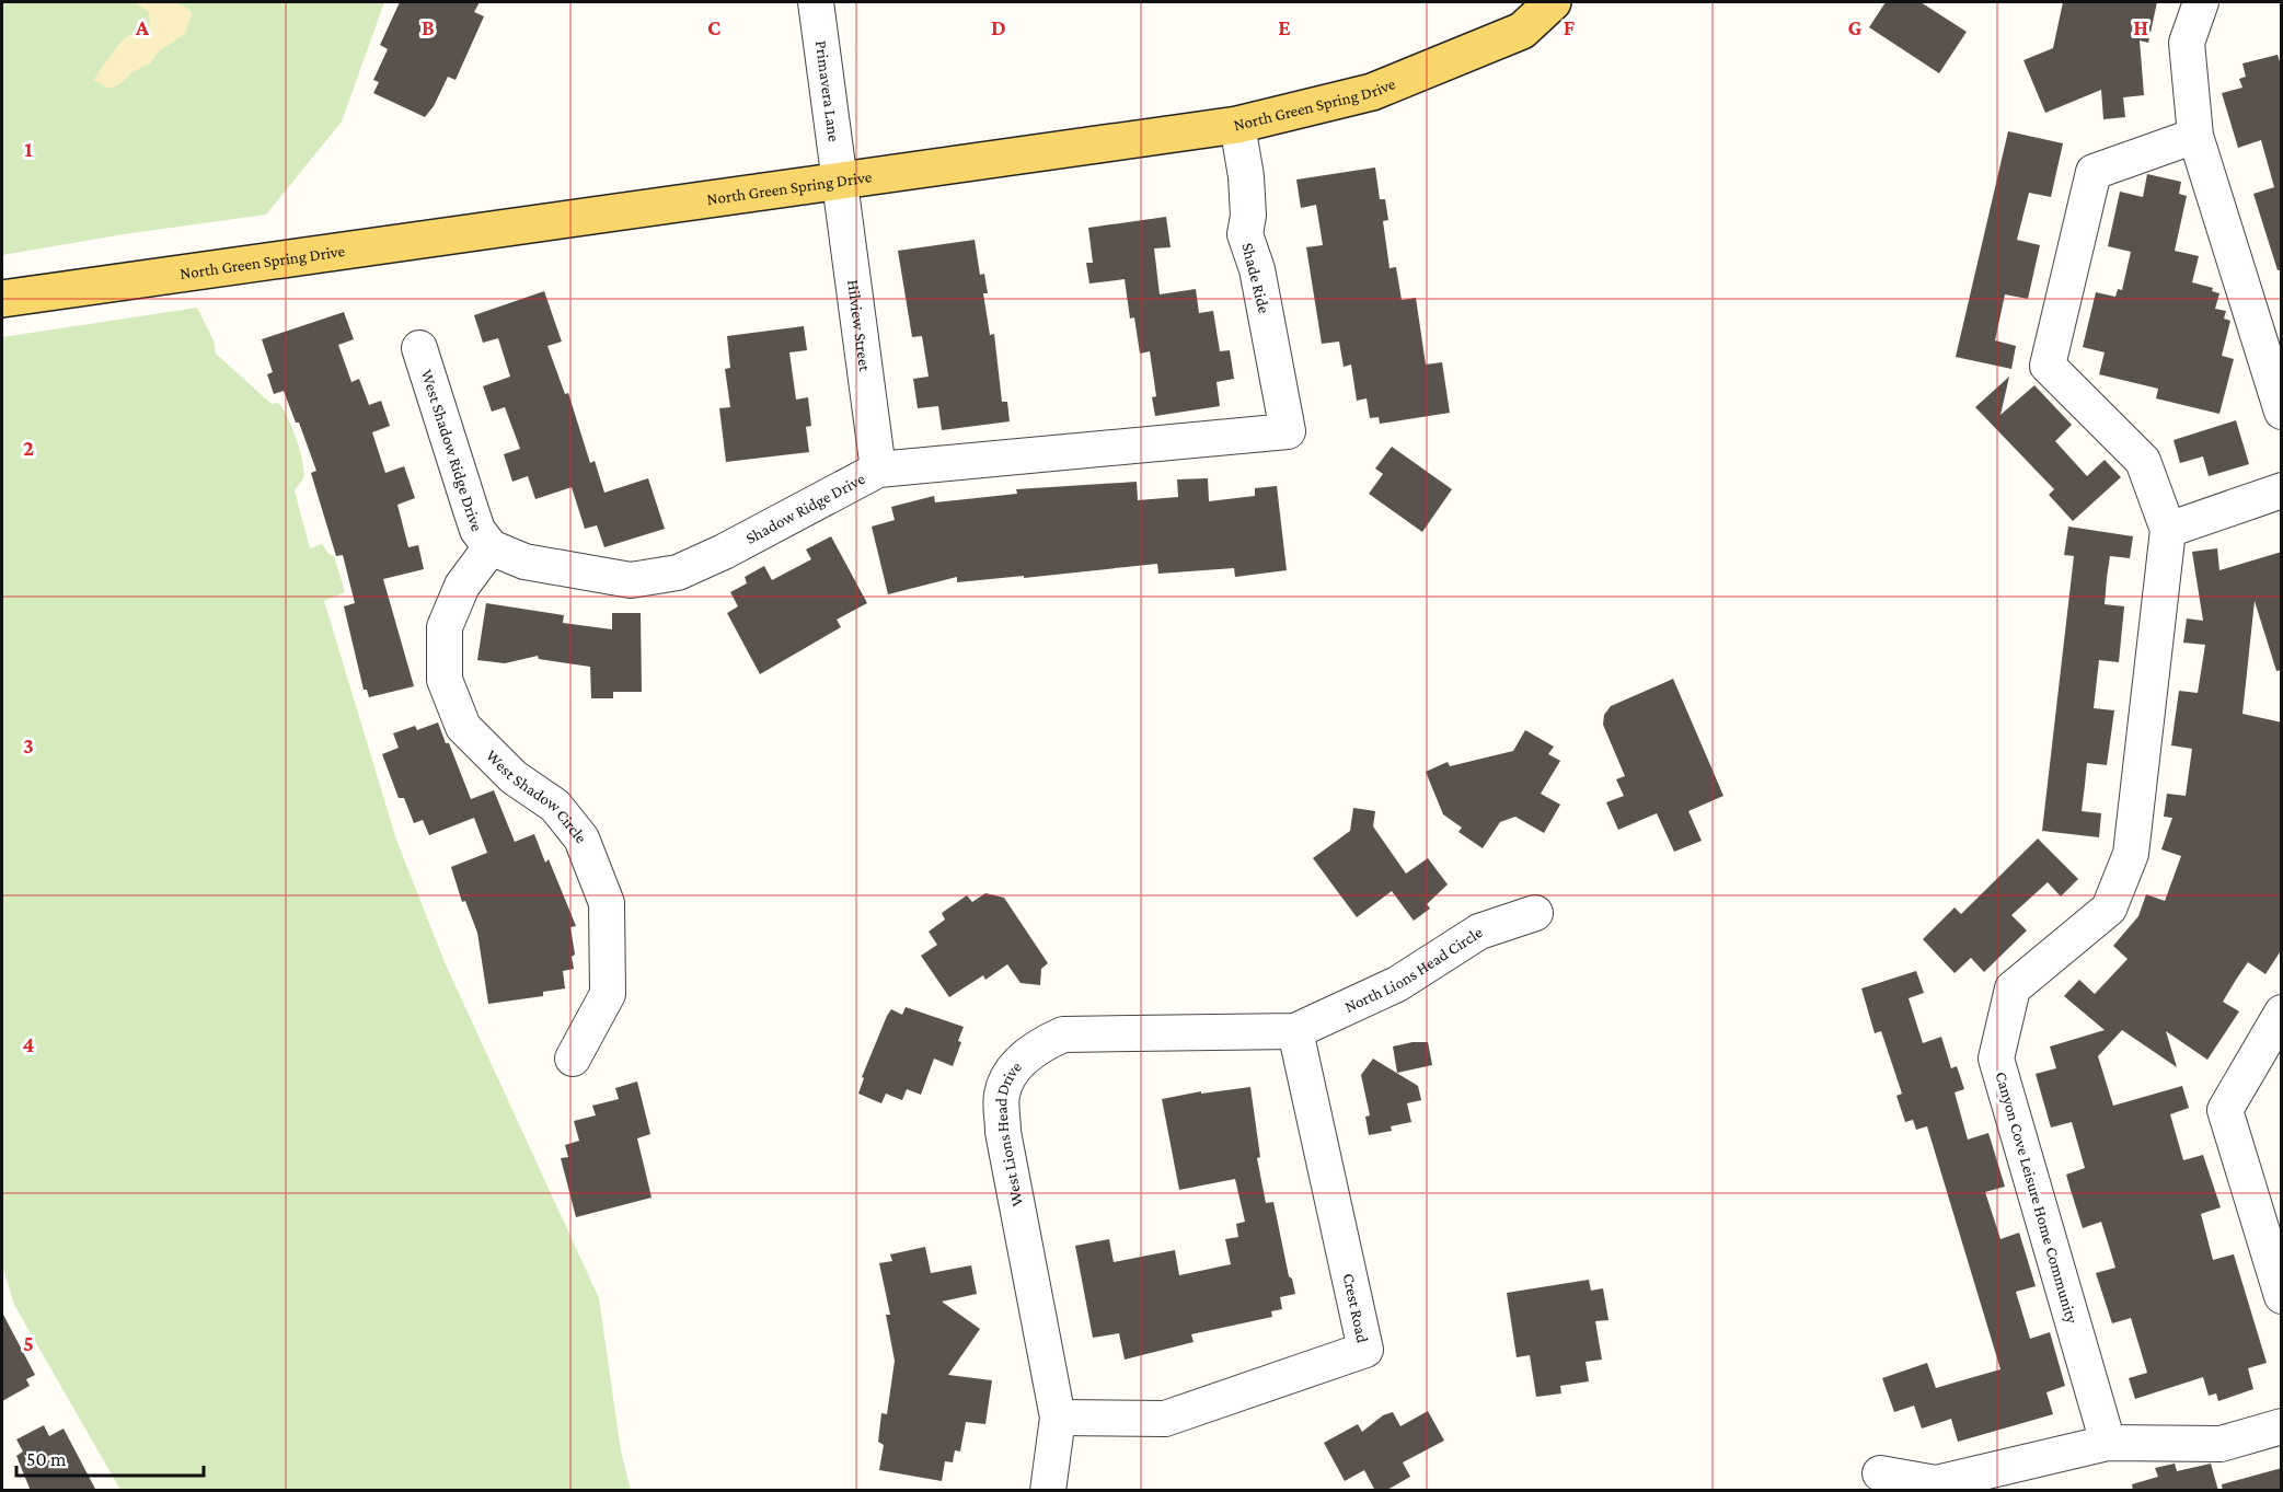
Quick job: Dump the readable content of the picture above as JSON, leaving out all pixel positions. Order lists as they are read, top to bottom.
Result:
{
  "streets": {
    "main road": ["North Green Spring Drive"],
    "street": [
      "Primavera Lane",
      "Shade Ride",
      "Hilview Street",
      "West Shadow Ridge Drive",
      "Shadow Ridge Drive",
      "West Shadow Circle",
      "North Lions Head Circle",
      "West Lions Head Drive",
      "Canyon Cove Leisure Home Community",
      "Crest Road"
    ]
  },
  "crossings": [
    ["Primavera Lane", "North Green Spring Drive"],
    ["Primavera Lane", "Hilview Street"],
    ["North Green Spring Drive", "Shade Ride"],
    ["North Green Spring Drive", "Hilview Street"],
    ["Shade Ride", "Shadow Ridge Drive"],
    ["Hilview Street", "Shadow Ridge Drive"],
    ["West Shadow Ridge Drive", "Shadow Ridge Drive"],
    ["West Shadow Ridge Drive", "West Shadow Circle"],
    ["Shadow Ridge Drive", "West Shadow Circle"],
    ["North Lions Head Circle", "West Lions Head Drive"],
    ["North Lions Head Circle", "Crest Road"],
    ["West Lions Head Drive", "Crest Road"]
  ],
  "scale_bar": "50 m",
  "grid": {
    "columns": [
      "A",
      "B",
      "C",
      "D",
      "E",
      "F",
      "G",
      "H"
    ],
    "rows": [
      "1",
      "2",
      "3",
      "4",
      "5"
    ]
  }
}
